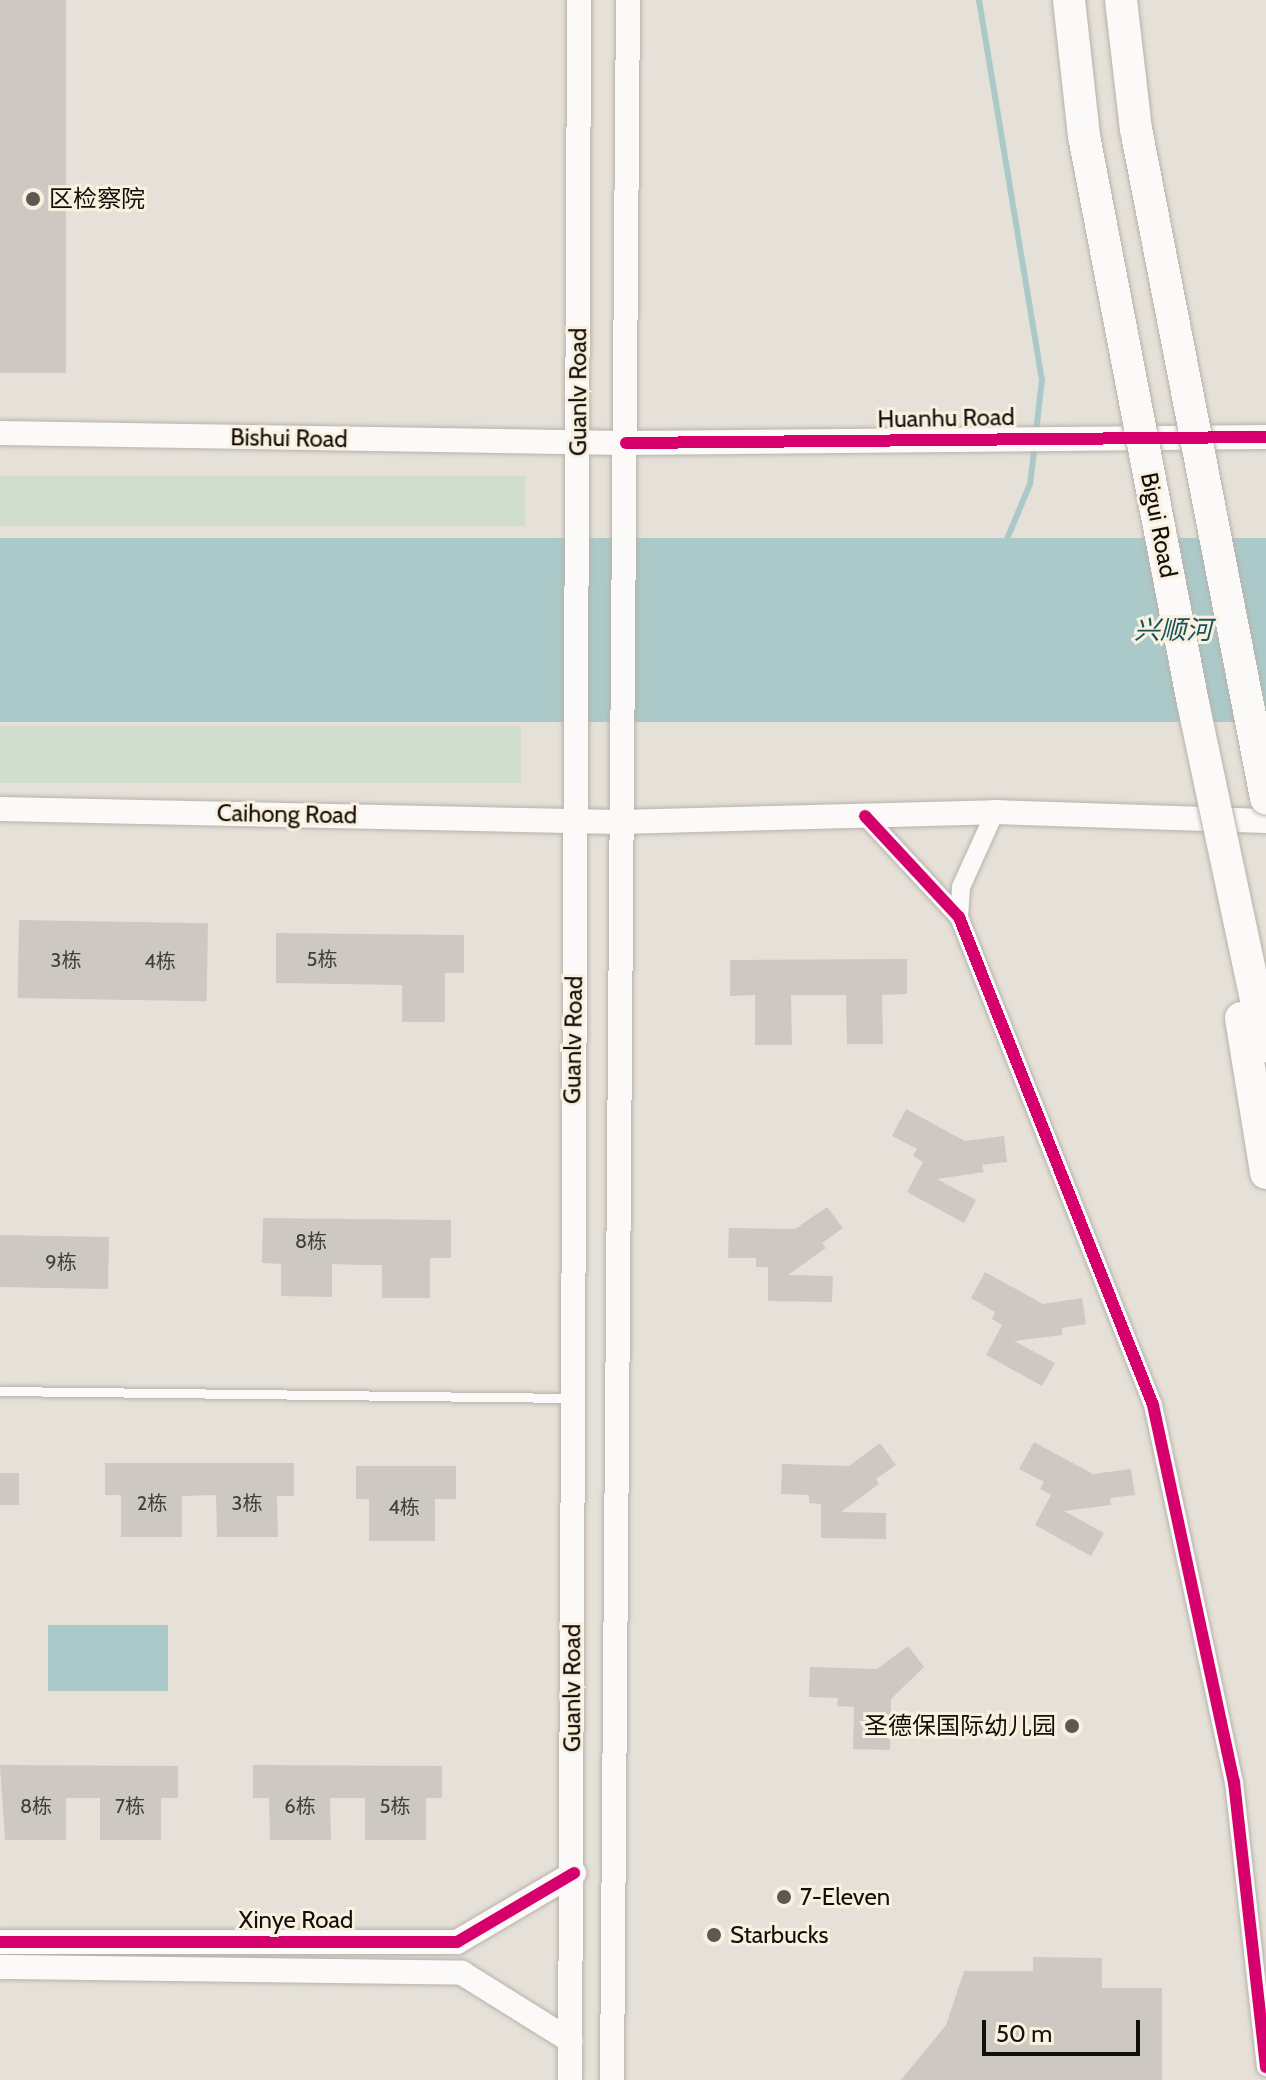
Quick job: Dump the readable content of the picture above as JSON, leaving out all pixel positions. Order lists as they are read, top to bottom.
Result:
{
  "streets": {
    "highway": ["Bigui Road"],
    "main road": [
      "Guanlv Road",
      "Huanhu Road",
      "Bishui Road",
      "Caihong Road",
      "Xinye Road"
    ]
  },
  "crossings": [
    ["Guanlv Road", "Huanhu Road"],
    ["Guanlv Road", "Bishui Road"],
    ["Guanlv Road", "Caihong Road"],
    ["Guanlv Road", "Xinye Road"],
    ["Huanhu Road", "Bishui Road"]
  ],
  "water": ["兴顺河"],
  "places": [
    "区检察院",
    "圣德保国际幼儿园",
    "7-Eleven",
    "Starbucks"
  ],
  "house_numbers": [
    "5栋",
    "3栋",
    "4栋",
    "8栋",
    "9栋",
    "2栋",
    "3栋",
    "4栋",
    "8栋",
    "7栋",
    "6栋",
    "5栋"
  ],
  "scale_bar": "50 m"
}
